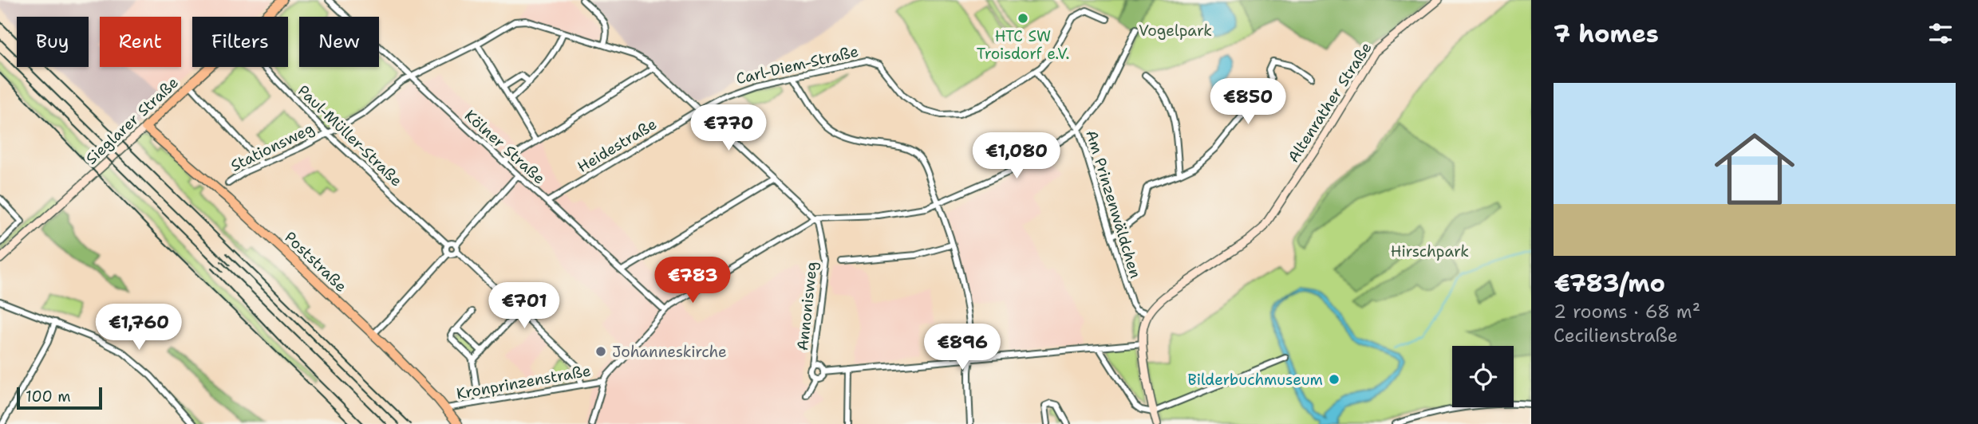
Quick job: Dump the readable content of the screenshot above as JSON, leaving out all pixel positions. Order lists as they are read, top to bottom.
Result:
{
  "streets": {
    "main road": ["Sieglarer Straße", "Poststraße"],
    "street": [
      "Carl-Diem-Straße",
      "Altenrather Straße",
      "Paul-Müller-Straße",
      "Heidestraße",
      "Stationsweg",
      "Kölner Straße",
      "Am Prinzenwäldchen",
      "Annonisweg",
      "Kronprinzenstraße"
    ]
  },
  "crossings": [
    ["Carl-Diem-Straße", "Heidestraße"],
    ["Carl-Diem-Straße", "Stationsweg"],
    ["Carl-Diem-Straße", "Am Prinzenwäldchen"],
    ["Altenrather Straße", "Am Prinzenwäldchen"],
    ["Sieglarer Straße", "Poststraße"],
    ["Paul-Müller-Straße", "Stationsweg"],
    ["Heidestraße", "Stationsweg"],
    ["Heidestraße", "Kölner Straße"],
    ["Stationsweg", "Kölner Straße"],
    ["Stationsweg", "Annonisweg"],
    ["Poststraße", "Kronprinzenstraße"]
  ],
  "parks": ["Vogelpark", "Hirschpark"],
  "places": ["HTC SW Troisdorf e.V.", "Johanneskirche", "Bilderbuchmuseum"],
  "scale_bar": "100 m",
  "page": {
    "heading": "7 homes",
    "chip": [
      "Buy",
      "Rent",
      "Filters",
      "New"
    ],
    "list": [
      {
        "name": "€783/mo",
        "note": "2 rooms · 68 m² · Cecilienstraße"
      }
    ],
    "price": [
      "€850",
      "€770",
      "€1,080",
      "€783",
      "€701",
      "€1,760",
      "€896"
    ],
    "scale": "100 m"
  }
}
